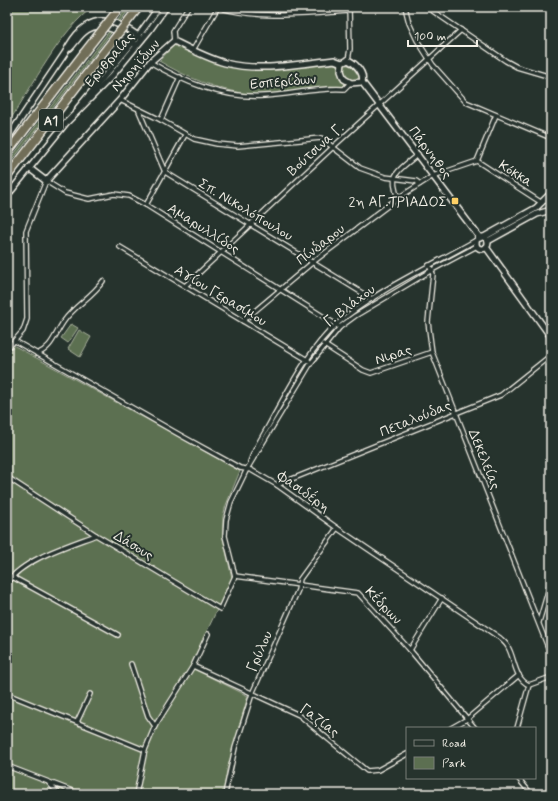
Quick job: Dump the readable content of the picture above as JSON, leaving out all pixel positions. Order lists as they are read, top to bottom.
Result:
{
  "streets": {
    "highway": ["Α1"],
    "street": [
      "Ερυθραίας",
      "Νηρηϊδων",
      "Εσπερίδων",
      "Βούτσινα Γ.",
      "Πάρνηθος",
      "Κόκκα",
      "Σπ. Νικολόπουλου",
      "Αμαρυλλίδος",
      "Πίνδαρου",
      "Αγίου Γερασίμου",
      "Γ. Βλάχου",
      "Νιρας",
      "Πεταλούδας",
      "Δεκελείας",
      "Φασιδέρη",
      "Δάσους",
      "Κέδρων",
      "Γρύλου",
      "Γαζίας"
    ]
  },
  "crossings": [
    ["Νηρηϊδων", "Εσπερίδων"],
    ["Νηρηϊδων", "Πάρνηθος"],
    ["Νηρηϊδων", "Αμαρυλλίδος"],
    ["Εσπερίδων", "Πάρνηθος"],
    ["Βούτσινα Γ.", "Πάρνηθος"],
    ["Βούτσινα Γ.", "Σπ. Νικολόπουλου"],
    ["Βούτσινα Γ.", "Αμαρυλλίδος"],
    ["Βούτσινα Γ.", "Αγίου Γερασίμου"],
    ["Πάρνηθος", "Πίνδαρου"],
    ["Πάρνηθος", "Γ. Βλάχου"],
    ["Κόκκα", "Πίνδαρου"],
    ["Σπ. Νικολόπουλου", "Πίνδαρου"],
    ["Σπ. Νικολόπουλου", "Γ. Βλάχου"],
    ["Αμαρυλλίδος", "Πίνδαρου"],
    ["Αμαρυλλίδος", "Γ. Βλάχου"],
    ["Πίνδαρου", "Αγίου Γερασίμου"],
    ["Αγίου Γερασίμου", "Γ. Βλάχου"],
    ["Γ. Βλάχου", "Νιρας"],
    ["Γ. Βλάχου", "Δεκελείας"],
    ["Γ. Βλάχου", "Φασιδέρη"],
    ["Γ. Βλάχου", "Δάσους"],
    ["Γ. Βλάχου", "Κέδρων"],
    ["Νιρας", "Δεκελείας"],
    ["Πεταλούδας", "Δεκελείας"],
    ["Πεταλούδας", "Φασιδέρη"],
    ["Φασιδέρη", "Γρύλου"],
    ["Δάσους", "Κέδρων"],
    ["Κέδρων", "Γρύλου"],
    ["Γρύλου", "Γαζίας"]
  ],
  "places": {
    "transit": ["2η ΑΓ.ΤΡΙΑΔΟΣ"]
  },
  "legend": ["Road", "Park"],
  "scale_bar": "100 m"
}
